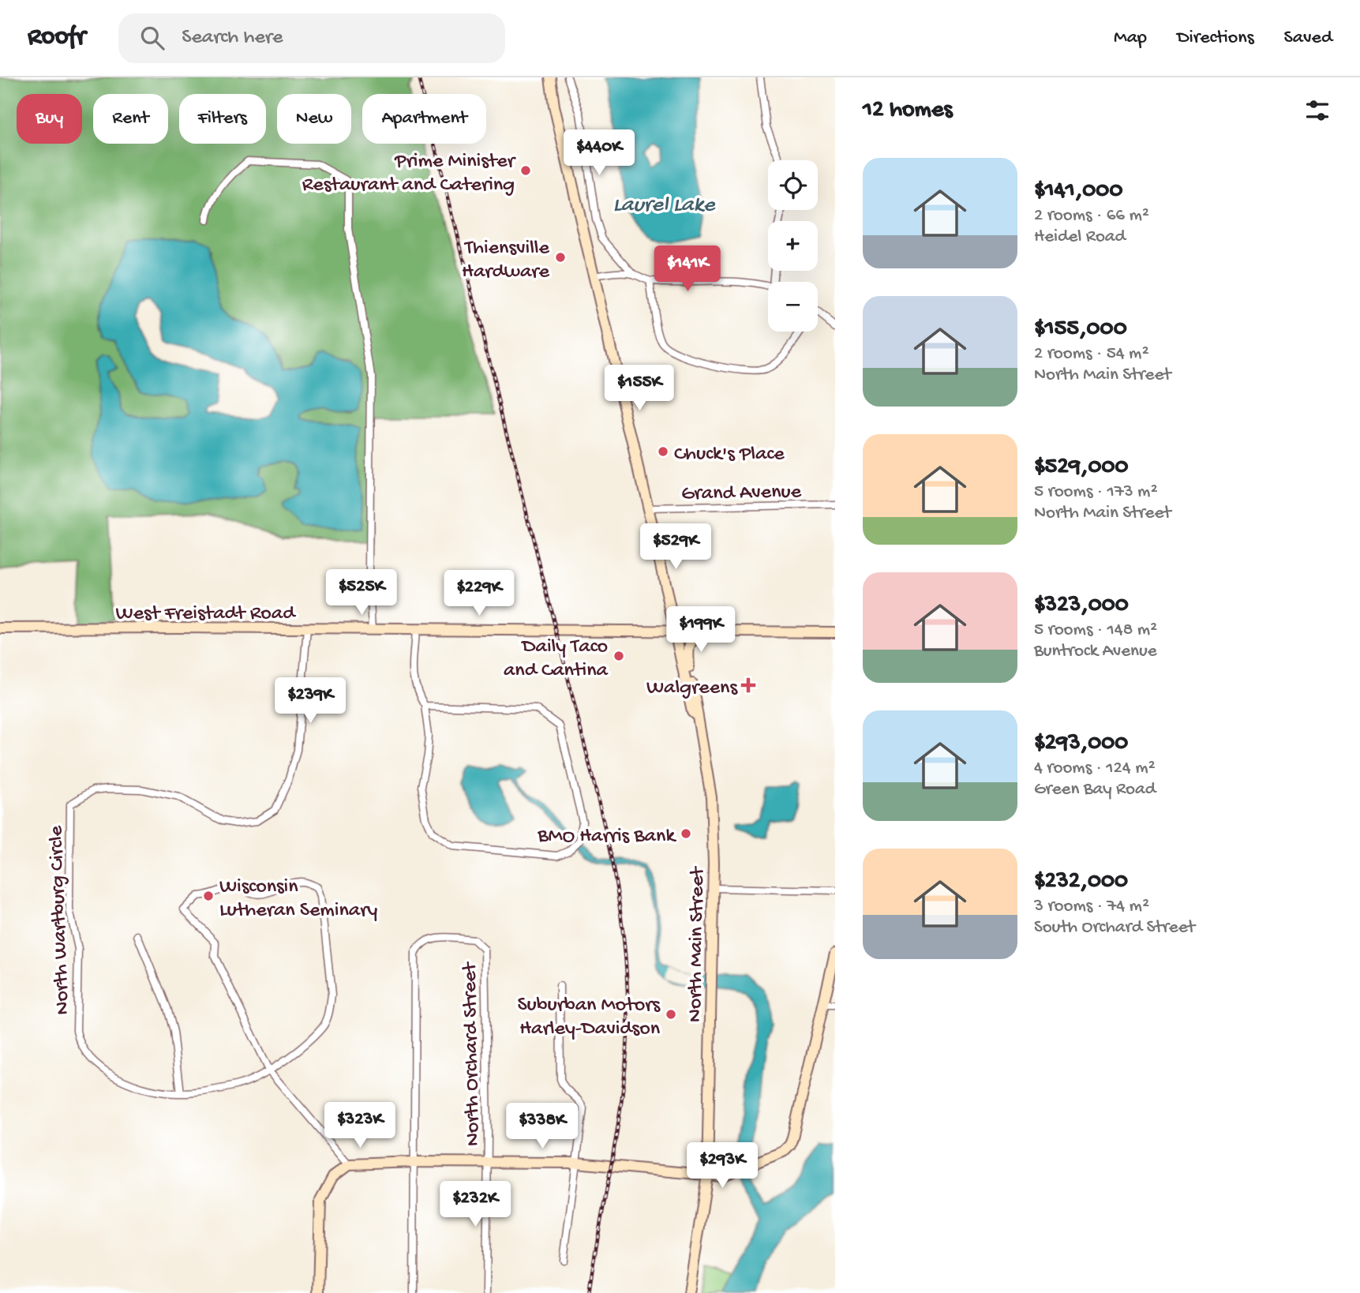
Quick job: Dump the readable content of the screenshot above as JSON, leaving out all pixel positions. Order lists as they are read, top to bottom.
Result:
{
  "streets": {
    "street": [
      "Grand Avenue",
      "West Freistadt Road",
      "North Wartburg Circle",
      "North Main Street",
      "North Orchard Street"
    ]
  },
  "crossings": [
    ["Grand Avenue", "North Main Street"],
    ["West Freistadt Road", "North Wartburg Circle"],
    ["West Freistadt Road", "North Main Street"]
  ],
  "water": ["Laurel Lake"],
  "places": {
    "other": [
      "Prime Minister Restaurant and Catering",
      "Thiensville Hardware",
      "Chuck's Place",
      "Daily Taco and Cantina",
      "BMO Harris Bank",
      "Wisconsin Lutheran Seminary",
      "Suburban Motors Harley-Davidson"
    ],
    "health": ["Walgreens"]
  },
  "page": {
    "header": "Roofr",
    "search": "Search here",
    "nav": ["Map", "Directions", "Saved"],
    "heading": "12 homes",
    "chip": [
      "Buy",
      "Rent",
      "Filters",
      "New",
      "Apartment"
    ],
    "price": [
      "$440K",
      "$141K",
      "$155K",
      "$529K",
      "$525K",
      "$229K",
      "$199K",
      "$239K",
      "$323K",
      "$338K",
      "$293K",
      "$232K"
    ],
    "list": [
      {
        "name": "$141,000",
        "note": "2 rooms · 66 m² · Heidel Road"
      },
      {
        "name": "$155,000",
        "note": "2 rooms · 54 m² · North Main Street"
      },
      {
        "name": "$529,000",
        "note": "5 rooms · 173 m² · North Main Street"
      },
      {
        "name": "$323,000",
        "note": "5 rooms · 148 m² · Buntrock Avenue"
      },
      {
        "name": "$293,000",
        "note": "4 rooms · 124 m² · Green Bay Road"
      },
      {
        "name": "$232,000",
        "note": "3 rooms · 74 m² · South Orchard Street"
      }
    ],
    "map_buttons": ["+", "−"]
  }
}
